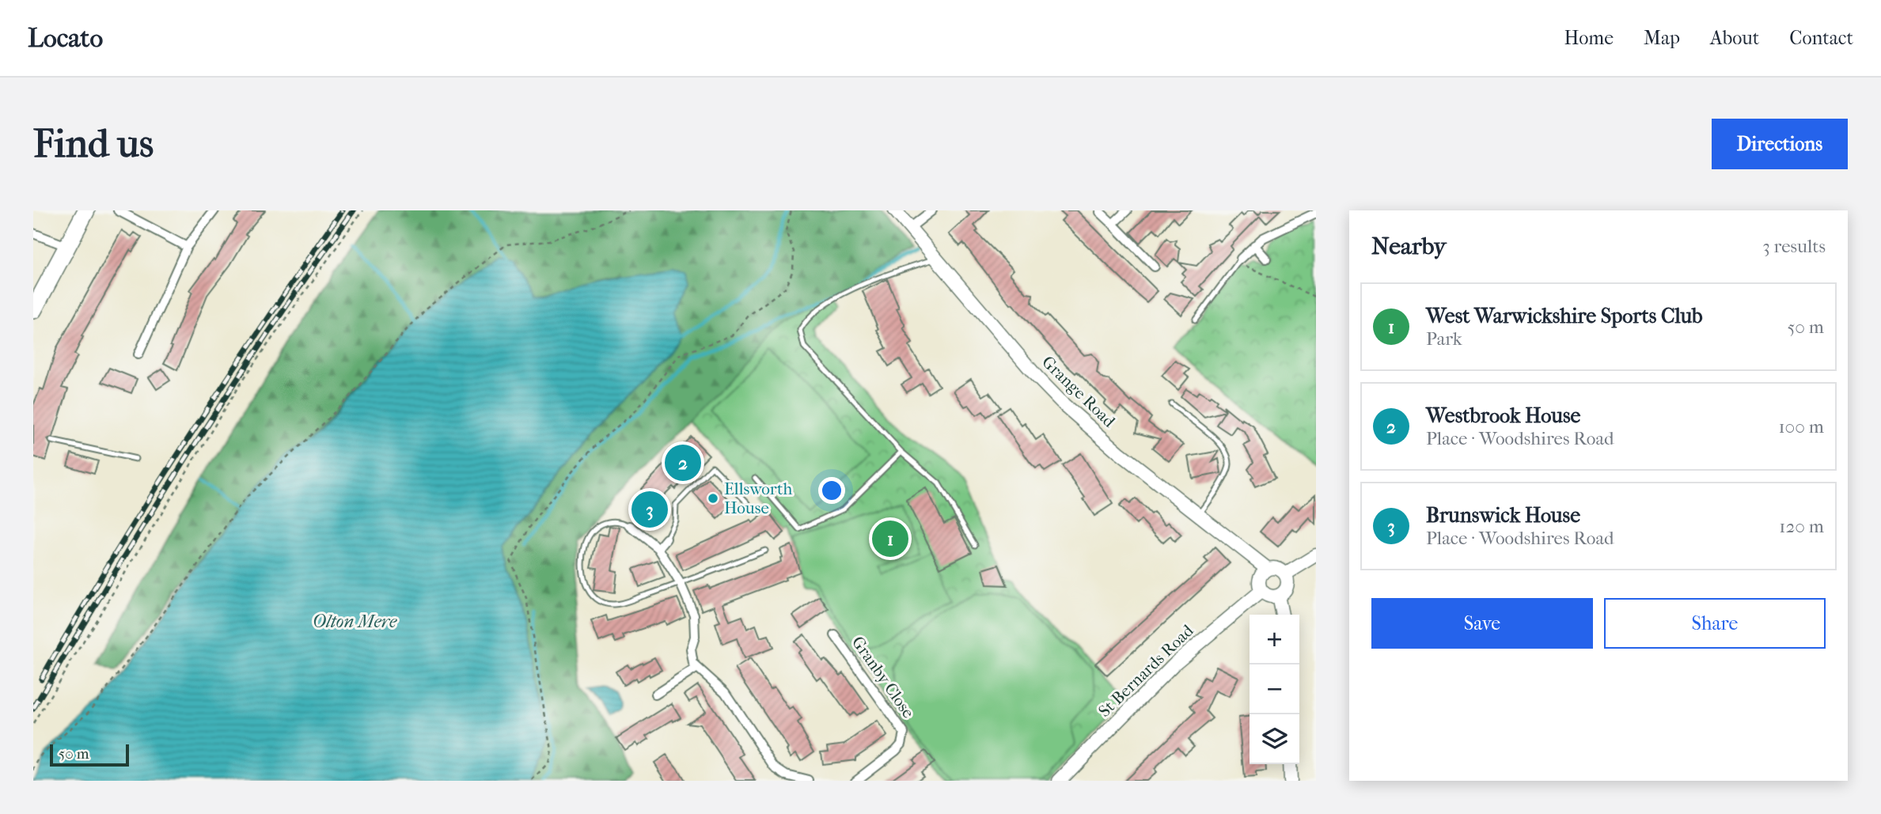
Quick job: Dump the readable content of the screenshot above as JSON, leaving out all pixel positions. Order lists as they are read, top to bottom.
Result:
{
  "streets": {
    "street": ["Grange Road", "St Bernards Road", "Granby Close"]
  },
  "crossings": [
    ["Grange Road", "St Bernards Road"]
  ],
  "water": ["Olton Mere"],
  "places": ["Ellsworth House"],
  "scale_bar": "50 m",
  "page": {
    "header": "Locato",
    "nav": [
      "Home",
      "Map",
      "About",
      "Contact"
    ],
    "buttons": [
      "Directions",
      ["Save", "Share"]
    ],
    "title": "Find us",
    "heading": ["Nearby", "3 results"],
    "list": [
      {
        "mark": "1",
        "name": "West Warwickshire Sports Club",
        "note": "Park",
        "value": "50 m"
      },
      {
        "mark": "2",
        "name": "Westbrook House",
        "note": "Place · Woodshires Road",
        "value": "100 m"
      },
      {
        "mark": "3",
        "name": "Brunswick House",
        "note": "Place · Woodshires Road",
        "value": "120 m"
      }
    ],
    "pins": ["2", "3", "1"],
    "map_buttons": ["+", "−"],
    "scale": "50 m"
  }
}
